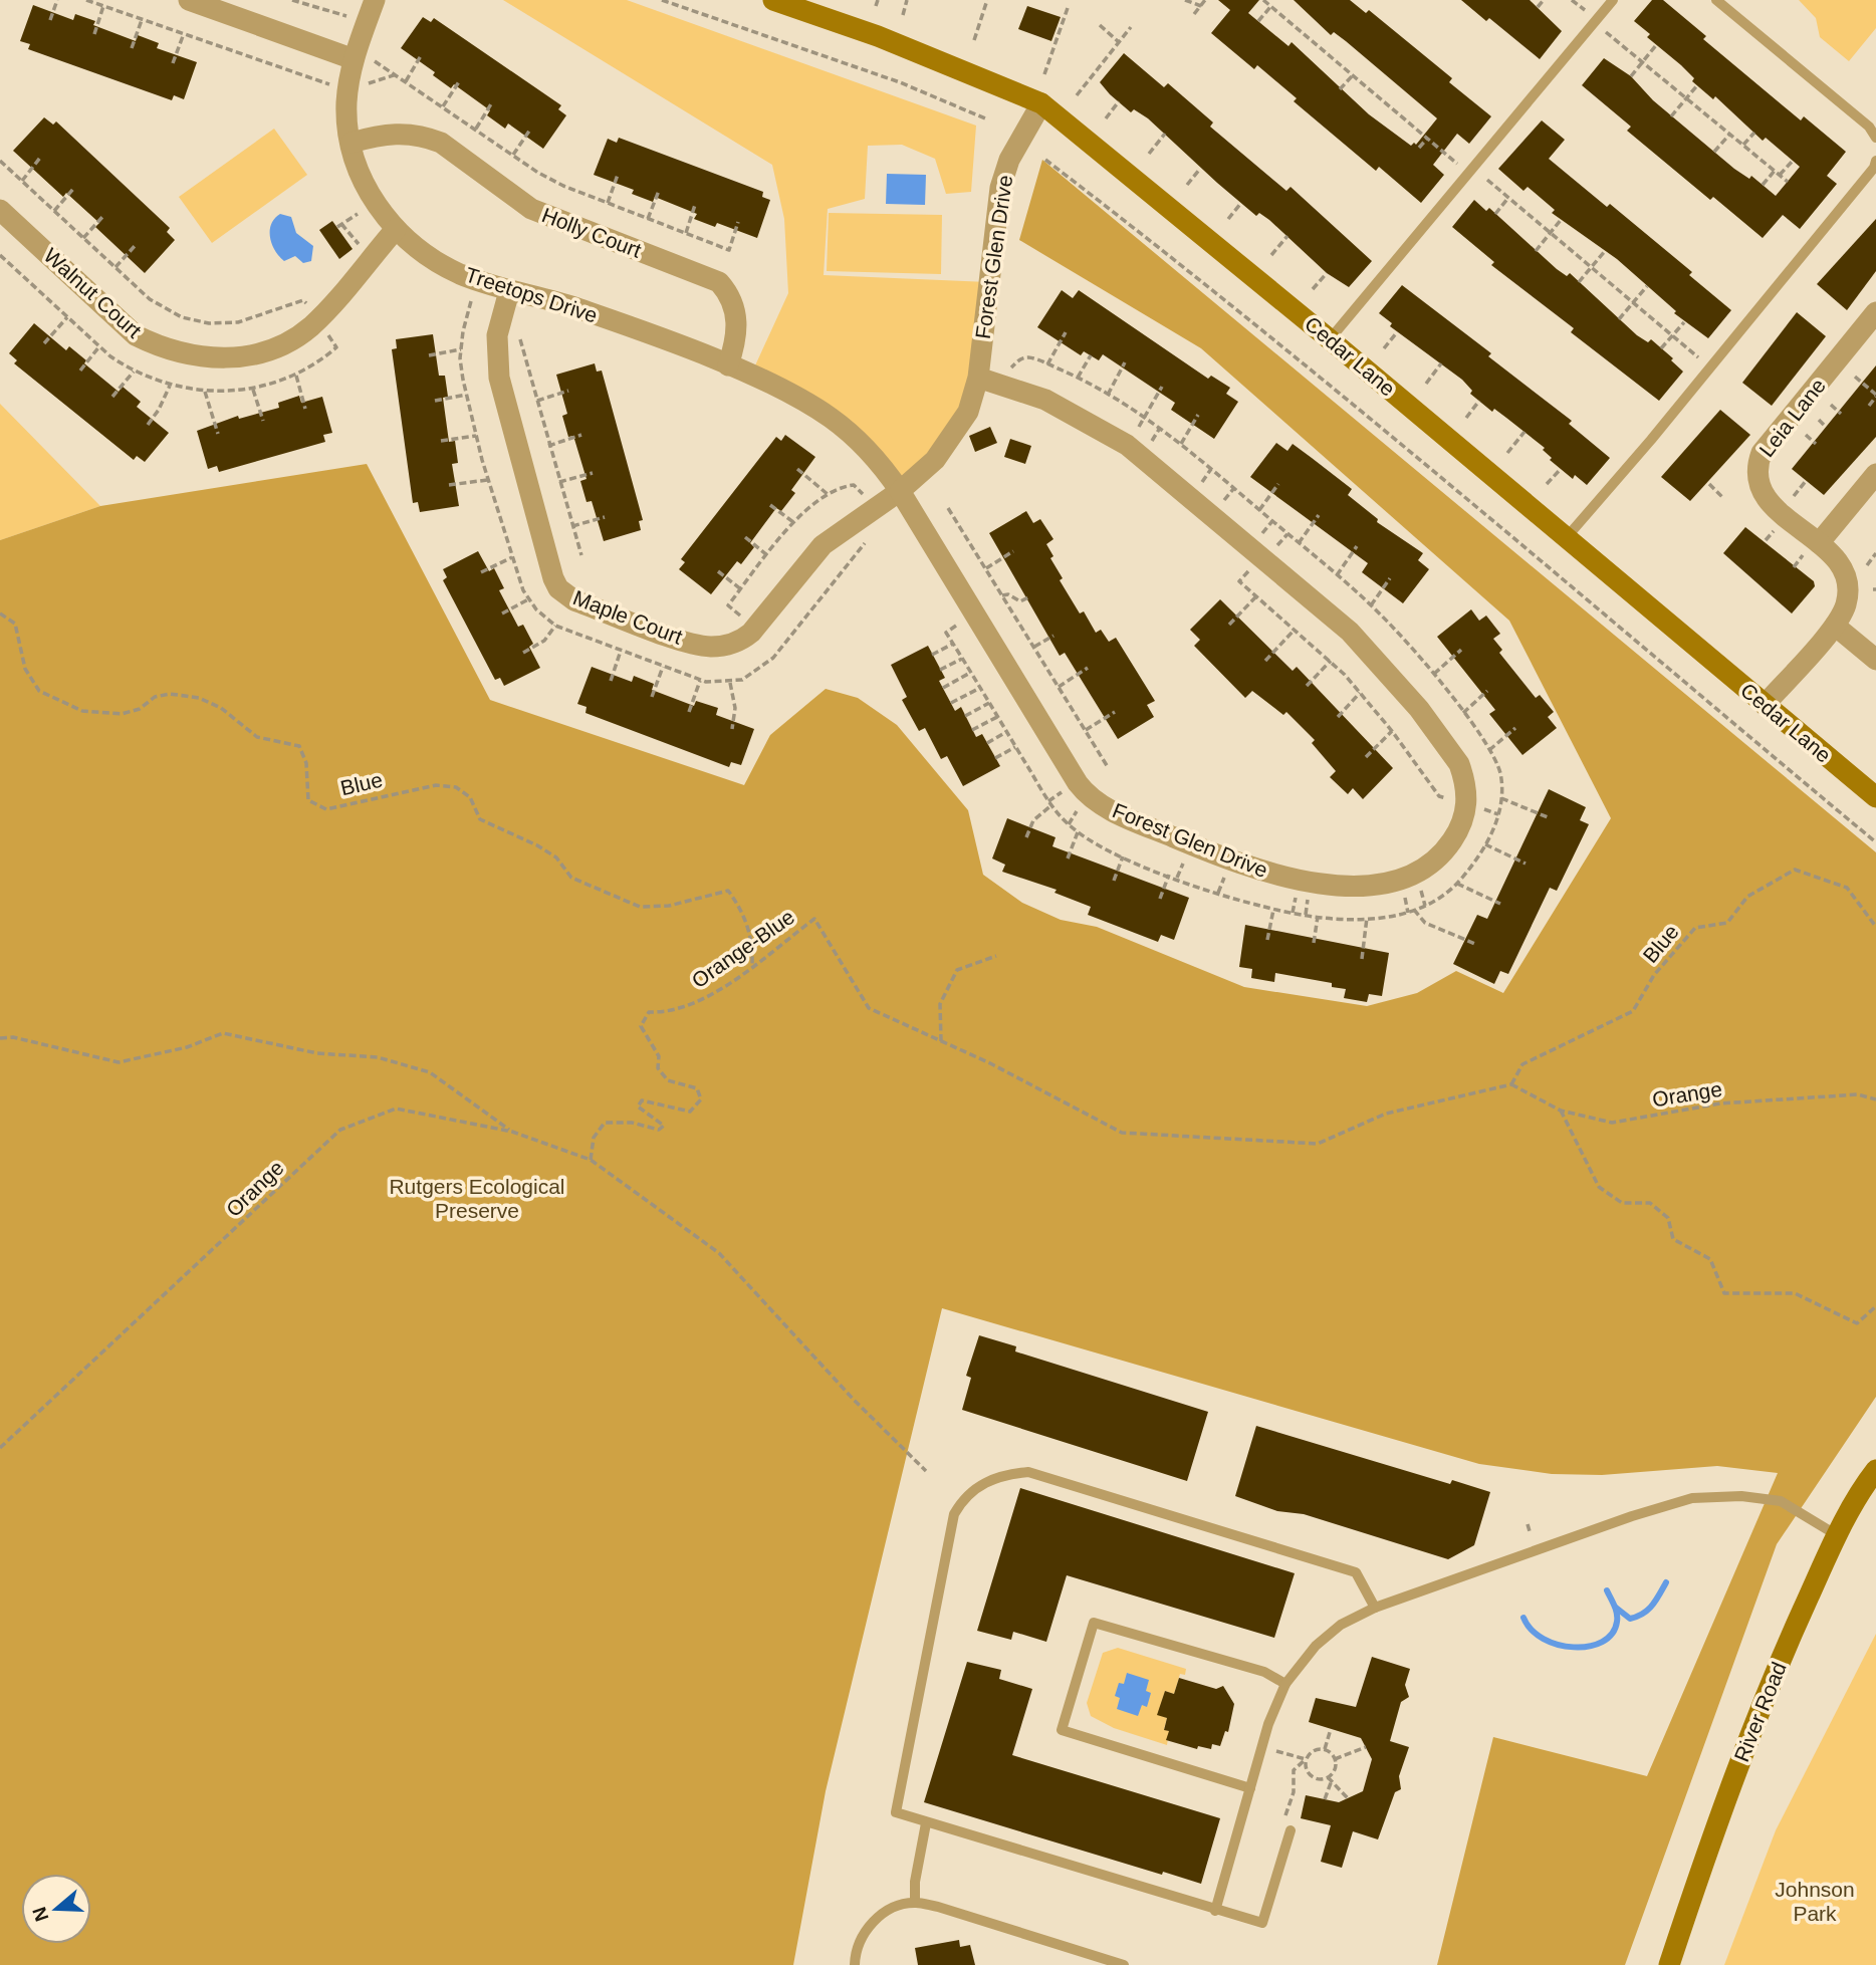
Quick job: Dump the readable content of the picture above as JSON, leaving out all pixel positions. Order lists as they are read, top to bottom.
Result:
{
  "streets": {
    "street": [
      "Holly Court",
      "Forest Glen Drive",
      "Walnut Court",
      "Treetops Drive",
      "Cedar Lane",
      "Leia Lane",
      "Maple Court",
      "River Road"
    ],
    "path": ["Blue", "Orange-Blue", "Orange"]
  },
  "crossings": [
    ["Holly Court", "Treetops Drive"],
    ["Forest Glen Drive", "Treetops Drive"],
    ["Forest Glen Drive", "Cedar Lane"],
    ["Forest Glen Drive", "Maple Court"],
    ["Walnut Court", "Treetops Drive"],
    ["Treetops Drive", "Maple Court"],
    ["Cedar Lane", "Leia Lane"],
    ["Blue", "Orange-Blue"],
    ["Blue", "Orange"],
    ["Orange-Blue", "Orange"]
  ],
  "parks": ["Rutgers Ecological Preserve", "Johnson Park"],
  "north": "left"
}
